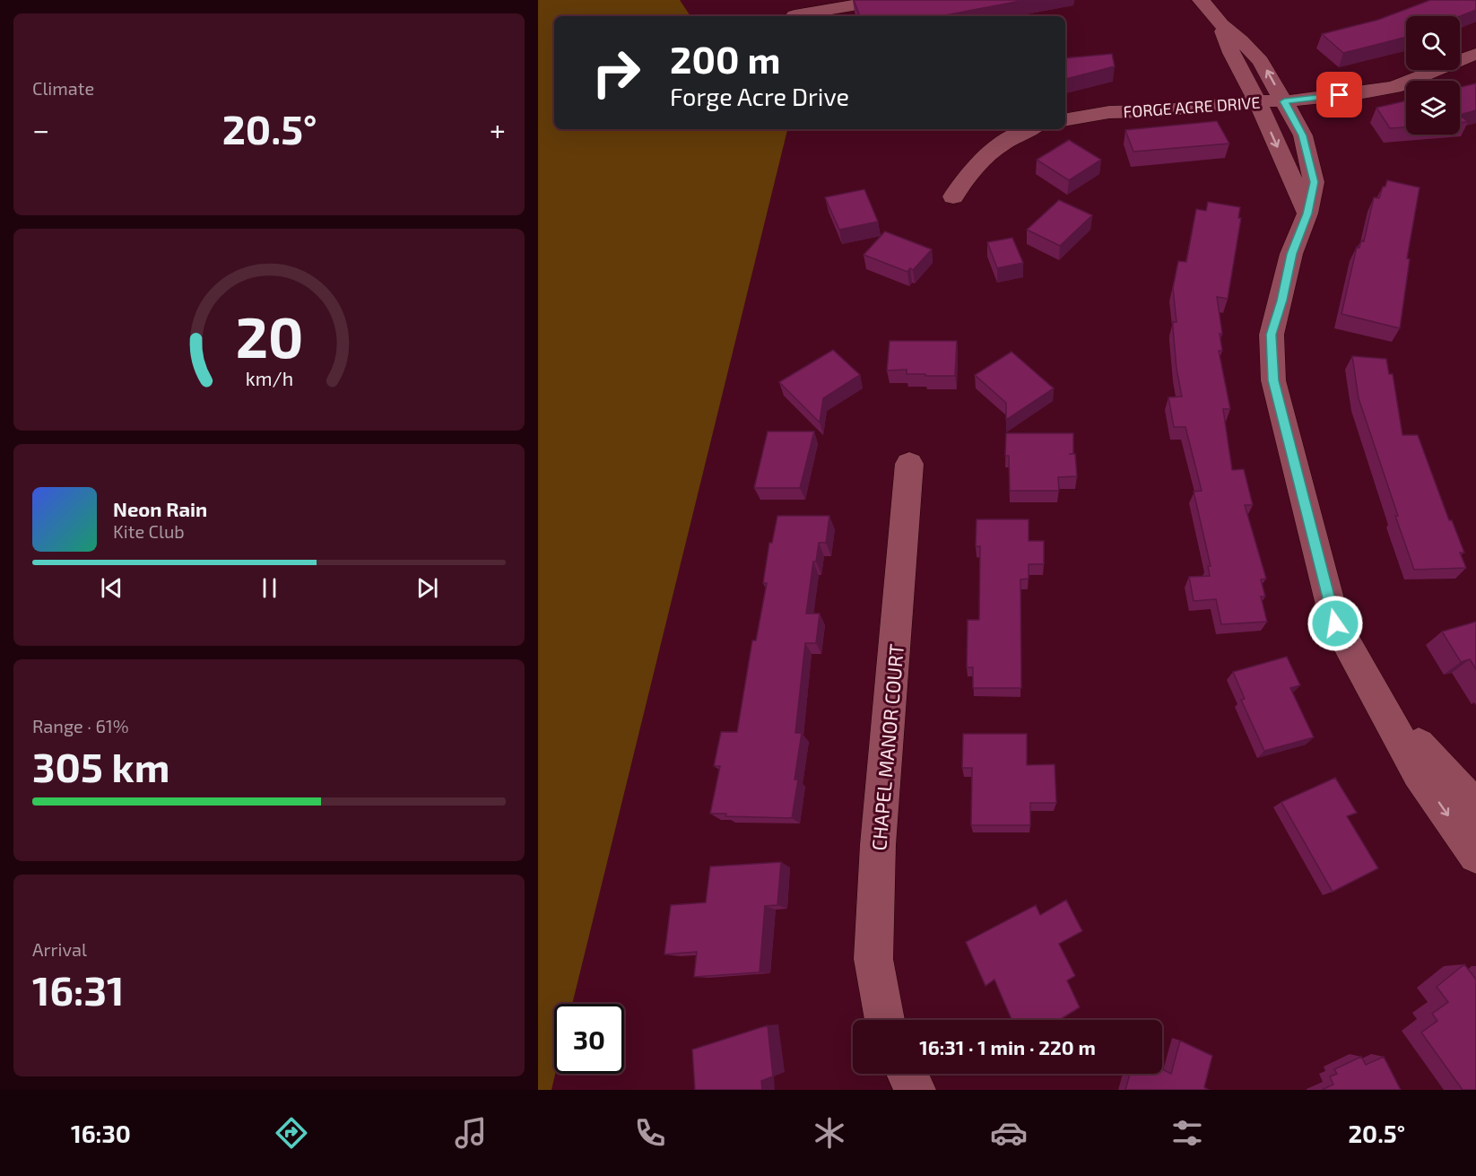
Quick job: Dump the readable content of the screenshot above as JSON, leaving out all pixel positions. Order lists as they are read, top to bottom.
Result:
{
  "streets": {
    "street": ["FORGE ACRE DRIVE", "CHAPEL MANOR COURT"]
  },
  "page": {
    "tile": [
      "Climate",
      ["Range · 61%", "305 km"],
      ["Arrival", "16:31"]
    ],
    "turn": ["200 m", "Forge Acre Drive"],
    "heat": ["−", "20.5°", "+"],
    "song": ["Neon Rain", "Kite Club"],
    "limit": "30",
    "trip": "16:31 · 1 min · 220 m",
    "tabs": ["16:30", "20.5°"],
    "gauge": ["20", "km/h"]
  }
}
